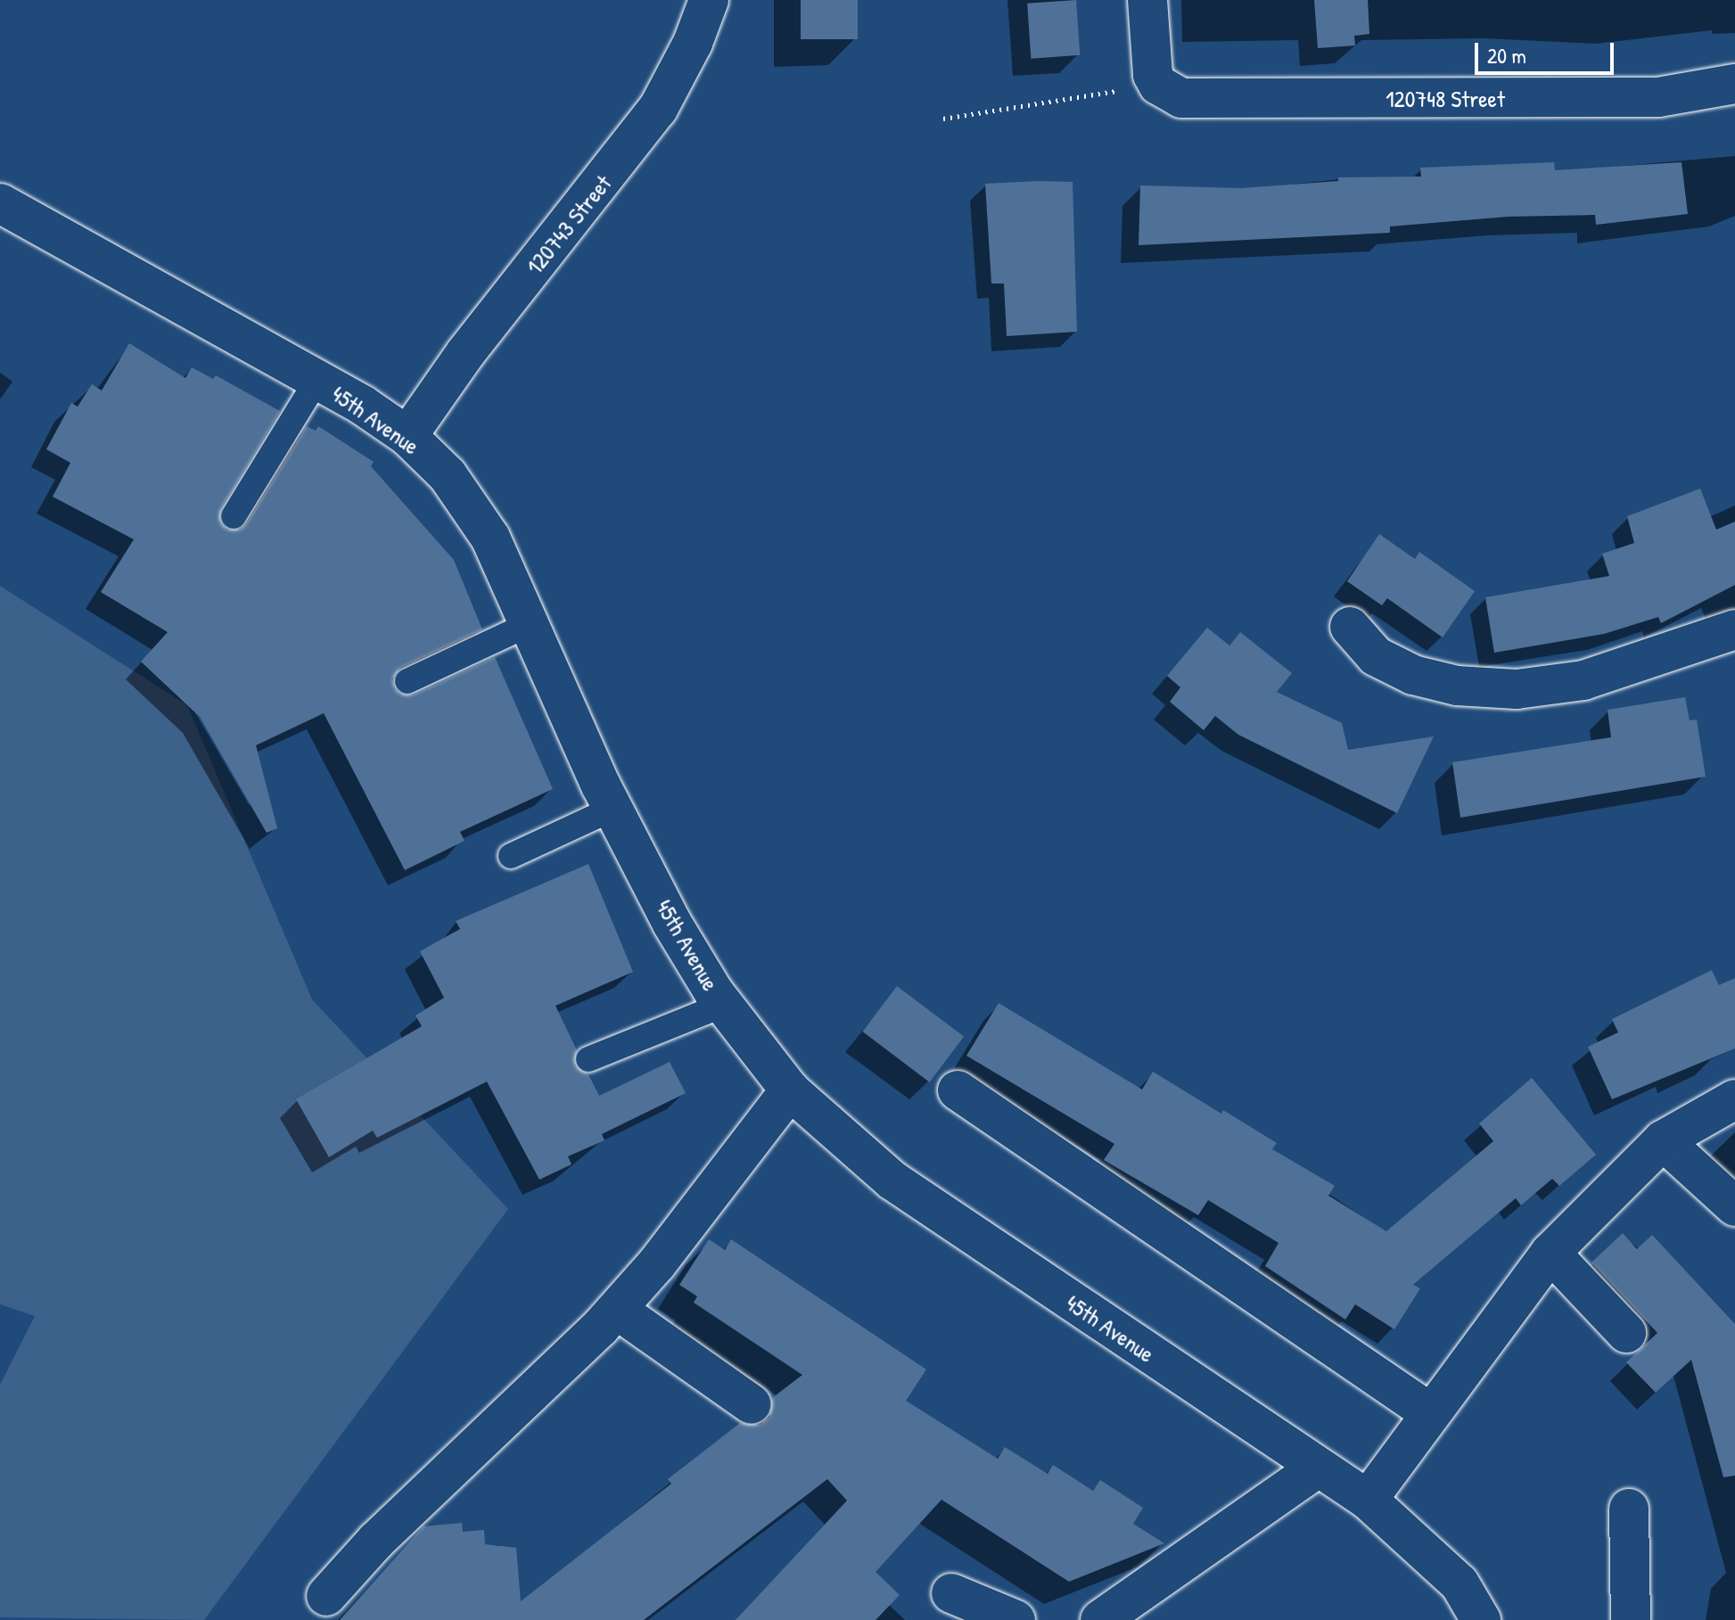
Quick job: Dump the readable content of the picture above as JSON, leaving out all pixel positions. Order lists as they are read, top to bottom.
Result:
{
  "streets": {
    "street": ["120748 Street", "120743 Street", "45th Avenue"]
  },
  "crossings": [
    ["120743 Street", "45th Avenue"]
  ],
  "scale_bar": "20 m"
}
